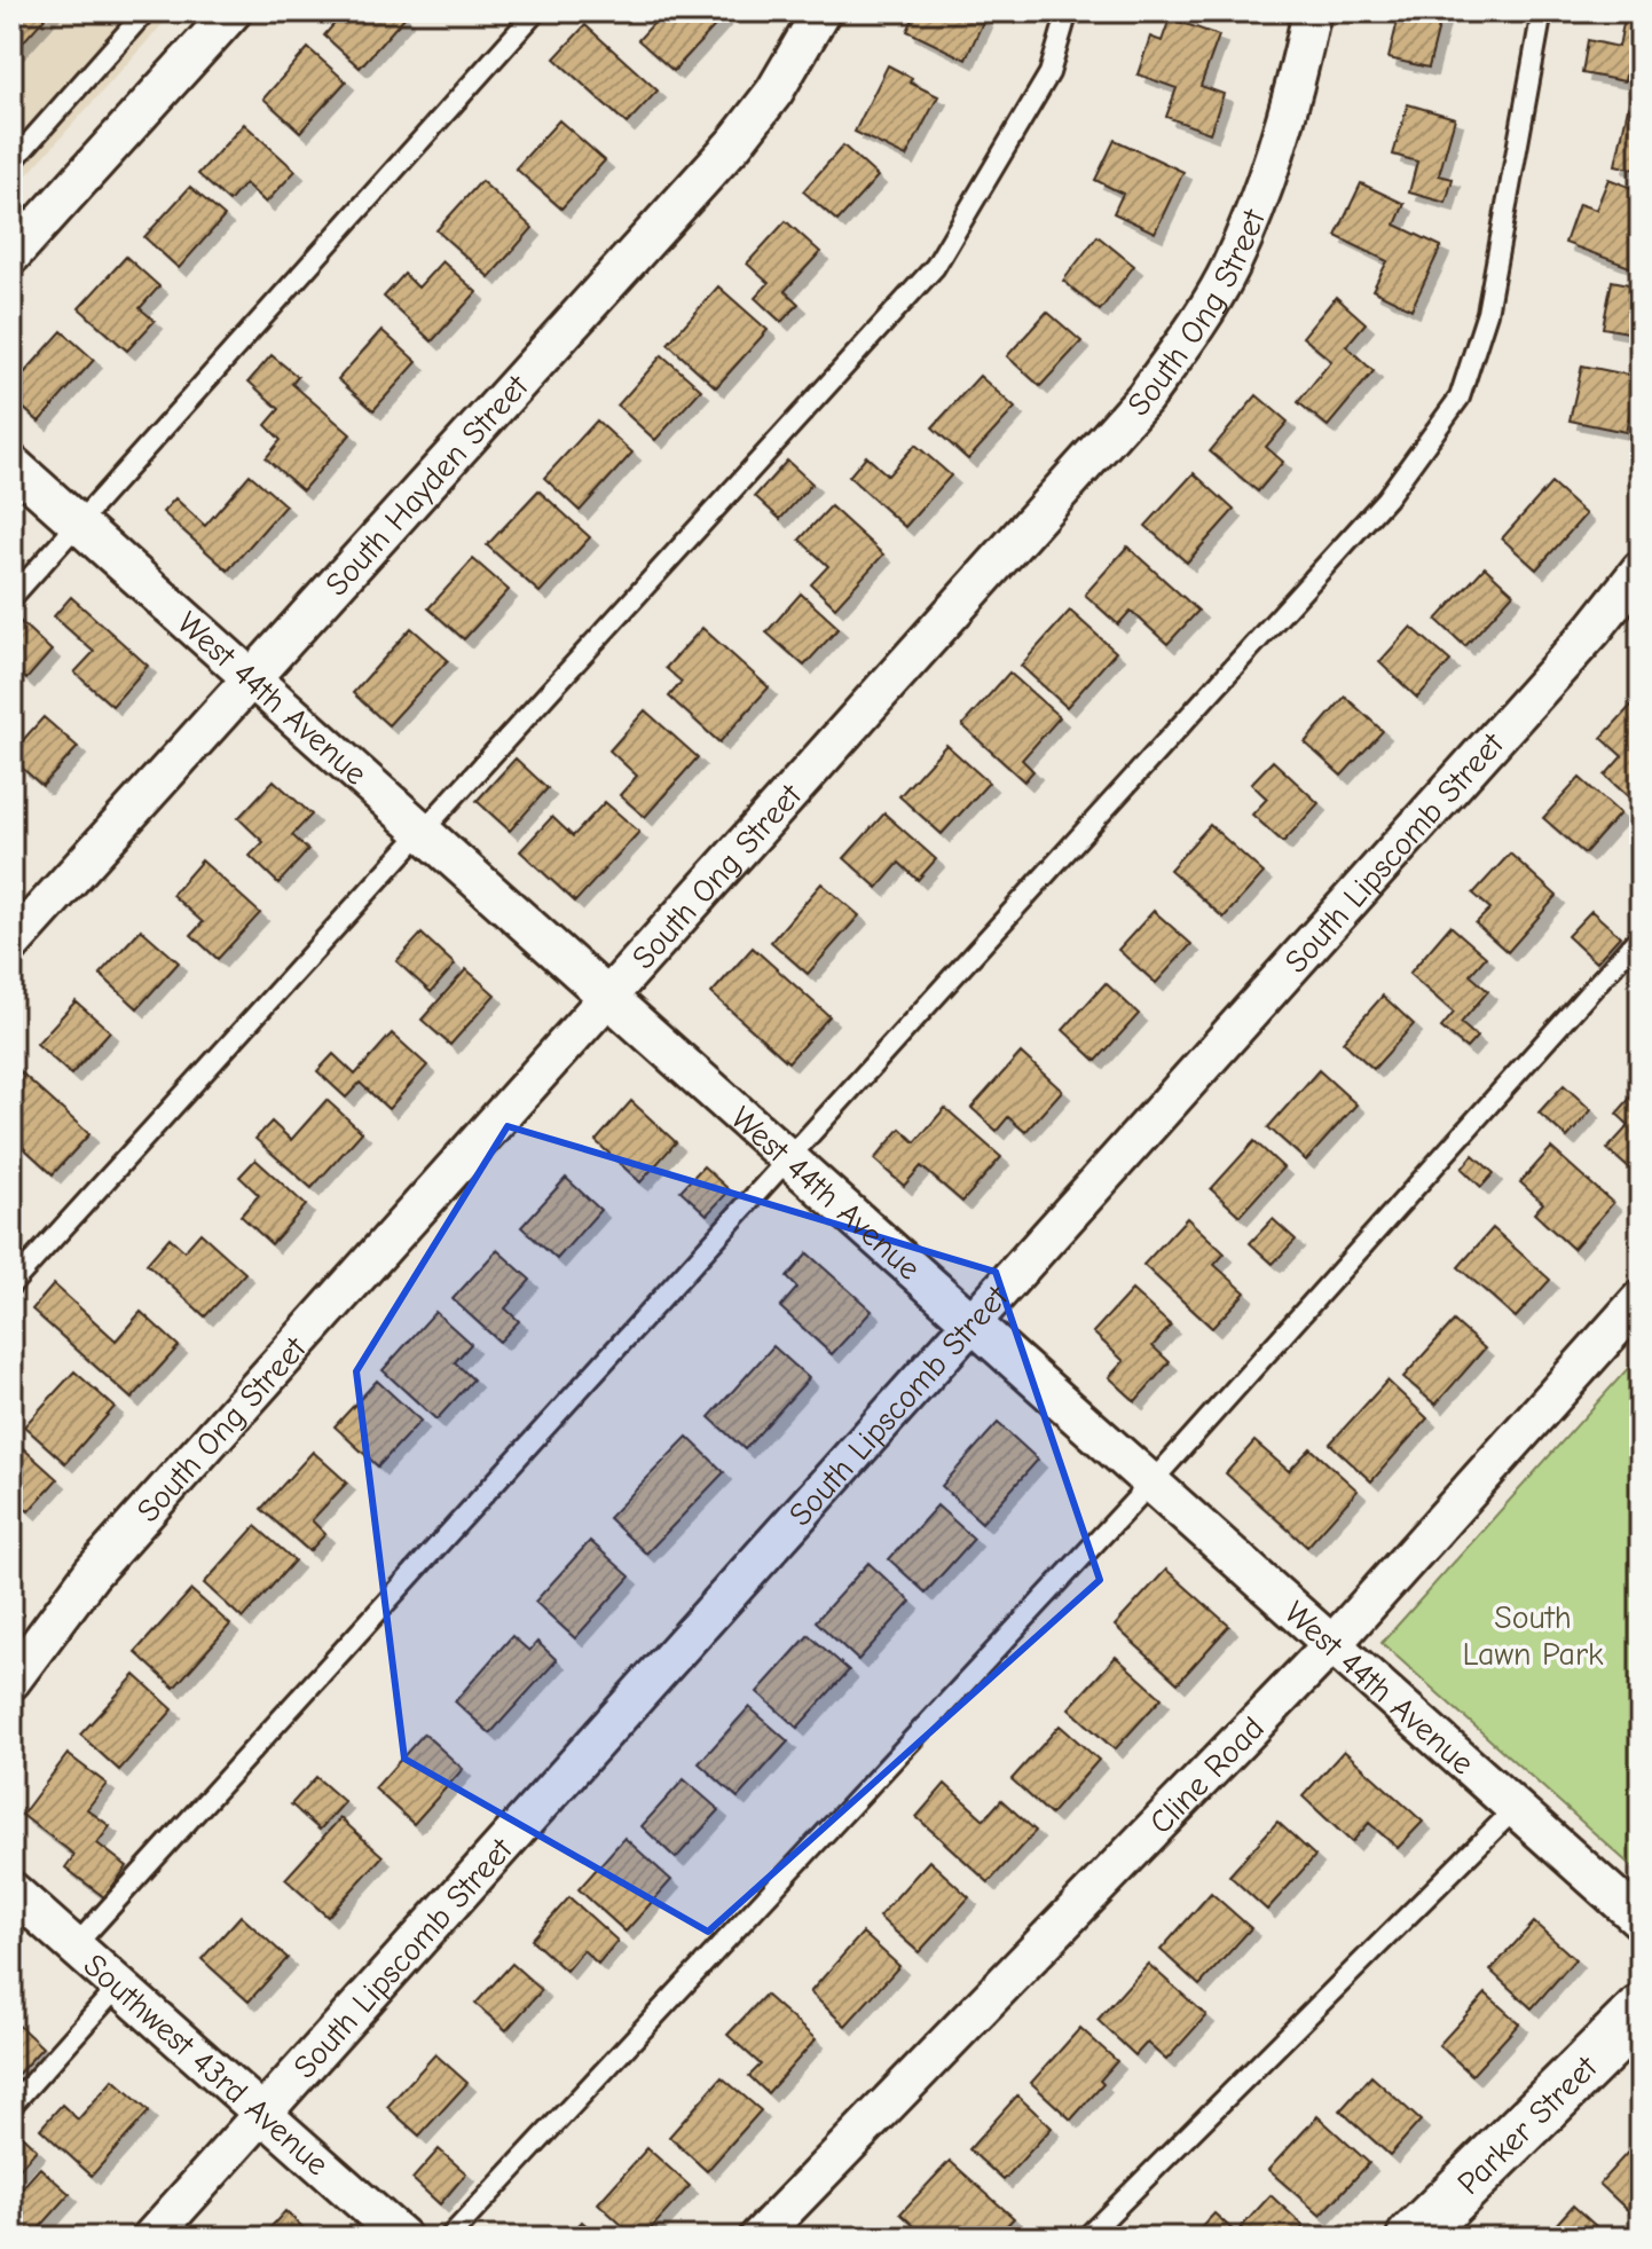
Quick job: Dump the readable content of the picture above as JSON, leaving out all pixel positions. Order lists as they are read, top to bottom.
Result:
{
  "streets": {
    "main road": ["Parker Street"],
    "street": [
      "South Ong Street",
      "South Hayden Street",
      "West 44th Avenue",
      "South Lipscomb Street",
      "Cline Road",
      "Southwest 43rd Avenue"
    ]
  },
  "crossings": [
    ["South Ong Street", "West 44th Avenue"],
    ["South Hayden Street", "West 44th Avenue"],
    ["West 44th Avenue", "South Lipscomb Street"],
    ["West 44th Avenue", "Cline Road"],
    ["South Lipscomb Street", "Southwest 43rd Avenue"]
  ],
  "parks": ["South Lawn Park"]
}
